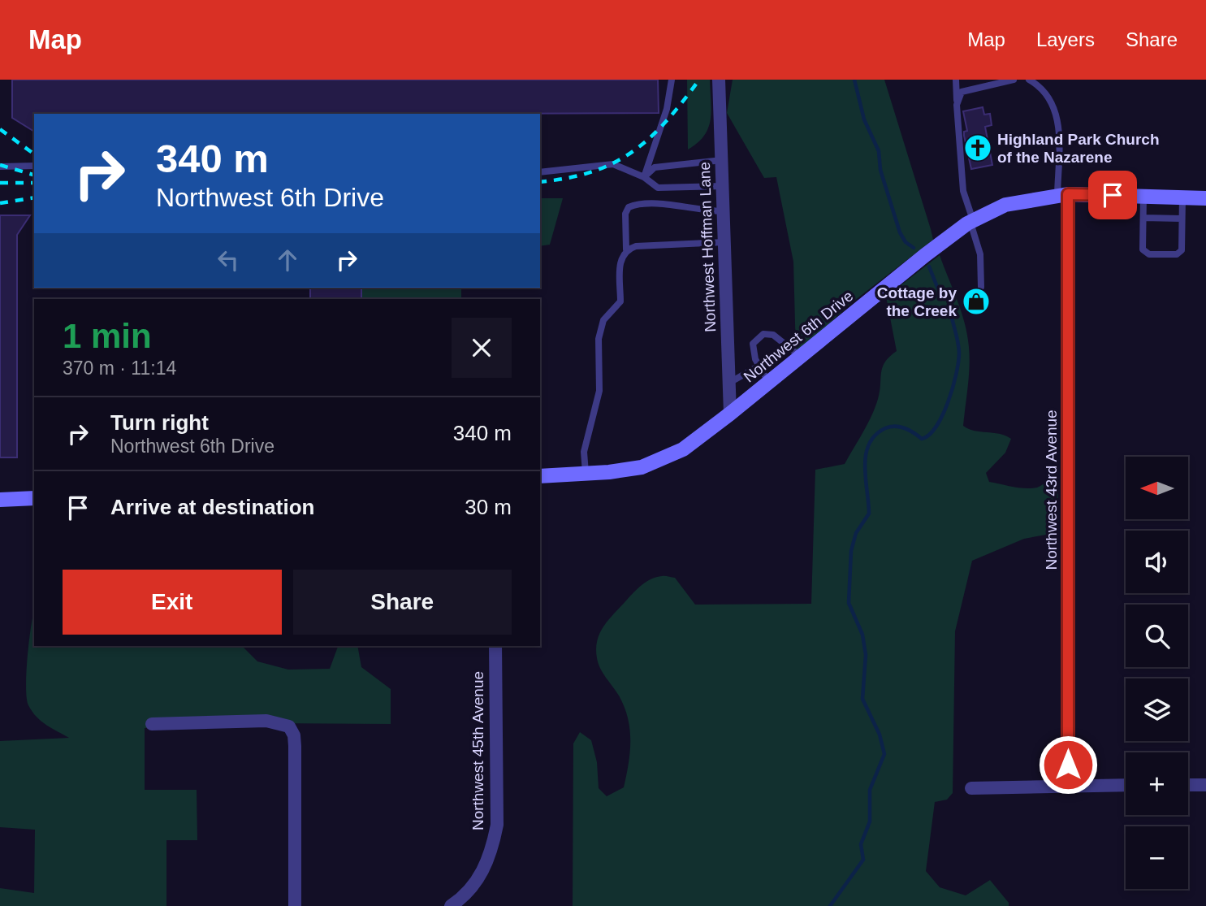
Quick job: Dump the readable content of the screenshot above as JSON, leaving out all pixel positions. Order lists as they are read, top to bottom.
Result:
{
  "streets": {
    "main road": ["Northwest 6th Drive"],
    "street": ["Northwest Hoffman Lane", "Northwest 43rd Avenue", "Northwest 45th Avenue"]
  },
  "crossings": [
    ["Northwest Hoffman Lane", "Northwest 6th Drive"],
    ["Northwest 6th Drive", "Northwest 43rd Avenue"]
  ],
  "places": {
    "church": ["Highland Park Church of the Nazarene"],
    "shop": ["Cottage by the Creek"]
  },
  "north": "left",
  "page": {
    "header": "Map",
    "nav": ["Map", "Layers", "Share"],
    "turn": ["340 m", "Northwest 6th Drive"],
    "heading": ["1 min", "370 m · 11:14"],
    "list": [
      {
        "name": "Turn right",
        "note": "Northwest 6th Drive",
        "value": "340 m"
      },
      {
        "name": "Arrive at destination",
        "value": "30 m"
      }
    ],
    "map_buttons": ["+", "−"],
    "buttons": ["Exit", "Share"]
  }
}
